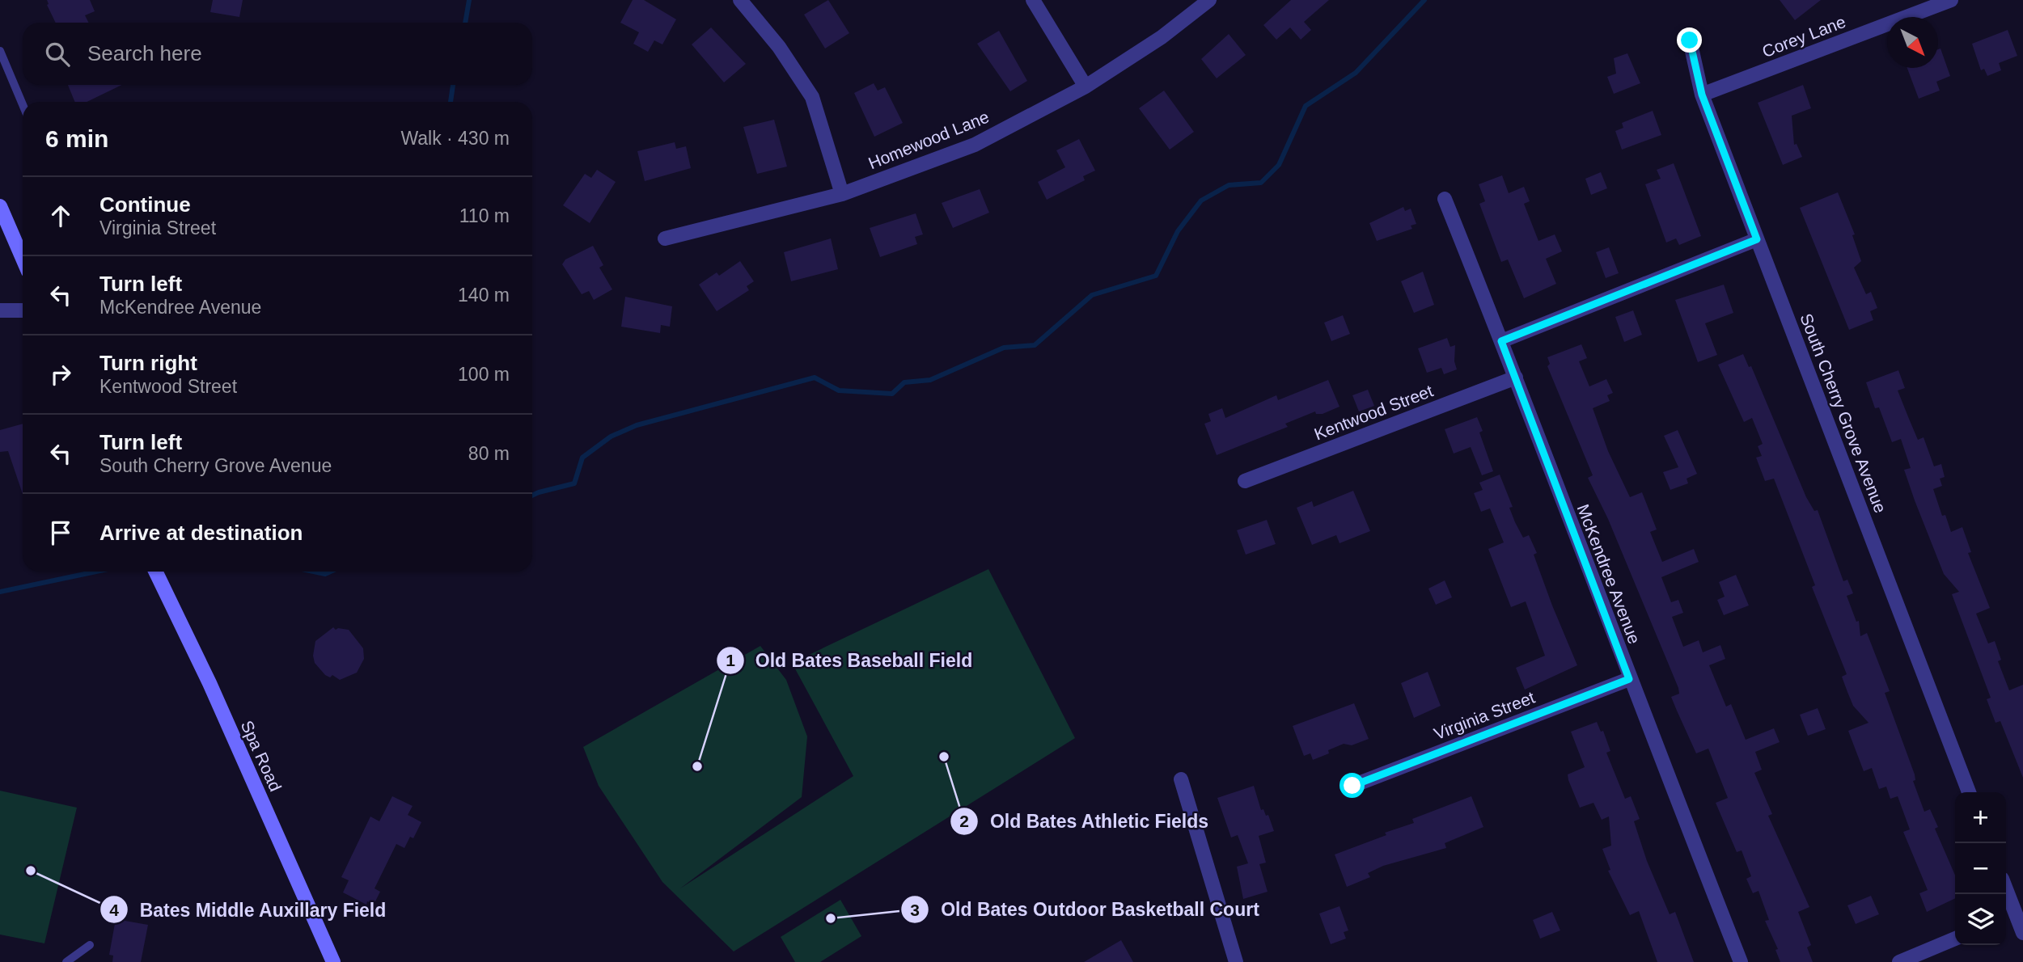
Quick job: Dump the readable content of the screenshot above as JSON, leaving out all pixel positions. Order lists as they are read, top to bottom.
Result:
{
  "streets": {
    "main road": ["Spa Road"],
    "street": [
      "Corey Lane",
      "Homewood Lane",
      "Kentwood Street",
      "South Cherry Grove Avenue",
      "McKendree Avenue",
      "Virginia Street"
    ]
  },
  "crossings": [
    ["Corey Lane", "South Cherry Grove Avenue"],
    ["Kentwood Street", "McKendree Avenue"],
    ["McKendree Avenue", "Virginia Street"]
  ],
  "places": [
    "Old Bates Athletic Fields",
    "Old Bates Baseball Field",
    "Bates Middle Auxillary Field",
    "Old Bates Outdoor Basketball Court"
  ],
  "north": "bottom right",
  "page": {
    "search": "Search here",
    "heading": ["6 min", "Walk · 430 m"],
    "list": [
      ["Continue", "Virginia Street", "110 m"],
      ["Turn left", "McKendree Avenue", "140 m"],
      ["Turn right", "Kentwood Street", "100 m"],
      ["Turn left", "South Cherry Grove Avenue", "80 m"],
      "Arrive at destination"
    ],
    "map_buttons": ["+", "−"]
  }
}
